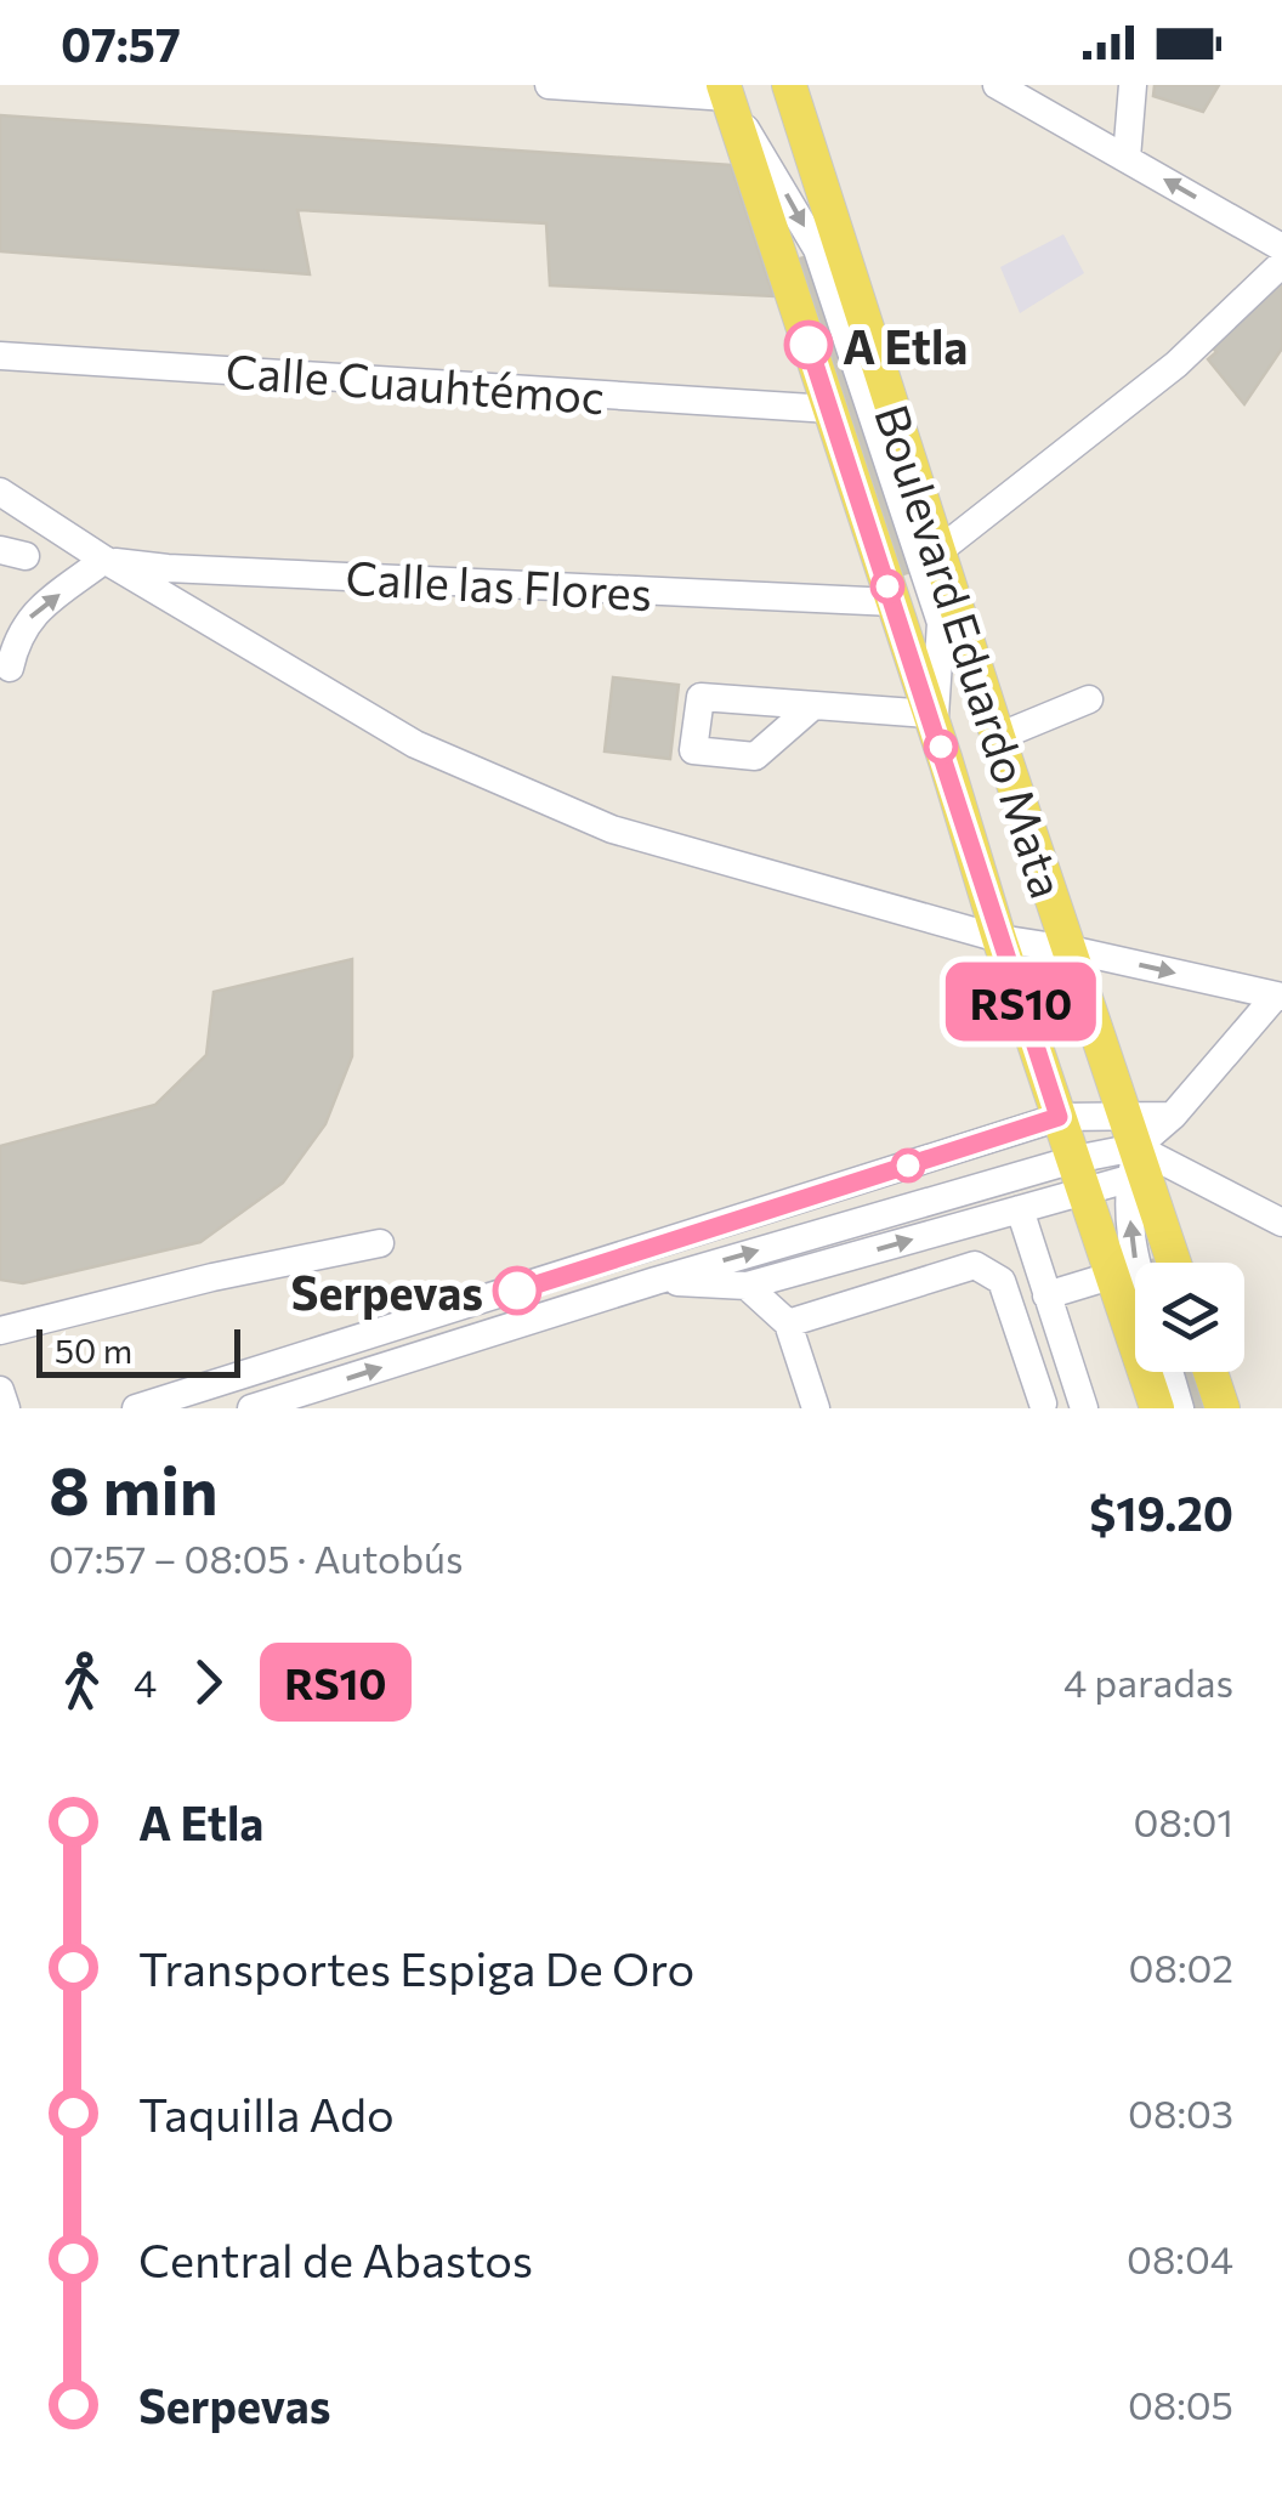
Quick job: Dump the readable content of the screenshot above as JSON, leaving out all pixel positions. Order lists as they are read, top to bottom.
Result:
{
  "streets": {
    "main road": ["Boulevard Eduardo Mata"],
    "street": ["Calle Cuauhtémoc", "Calle las Flores"]
  },
  "crossings": [
    ["Calle Cuauhtémoc", "Boulevard Eduardo Mata"],
    ["Calle las Flores", "Boulevard Eduardo Mata"]
  ],
  "places": ["A Etla", "Serpevas"],
  "lines": ["bus line RS10"],
  "scale_bar": "50 m",
  "page": {
    "status": "07:57",
    "on_map": "RS10",
    "scale": "50 m",
    "heading": ["8 min", "07:57 – 08:05 · Autobús", "$19.20"],
    "legs": ["4", "RS10", "4 paradas"],
    "list": [
      {
        "name": "A Etla",
        "value": "08:01"
      },
      {
        "name": "Transportes Espiga De Oro",
        "value": "08:02"
      },
      {
        "name": "Taquilla Ado",
        "value": "08:03"
      },
      {
        "name": "Central de Abastos",
        "value": "08:04"
      },
      {
        "name": "Serpevas",
        "value": "08:05"
      }
    ]
  }
}
